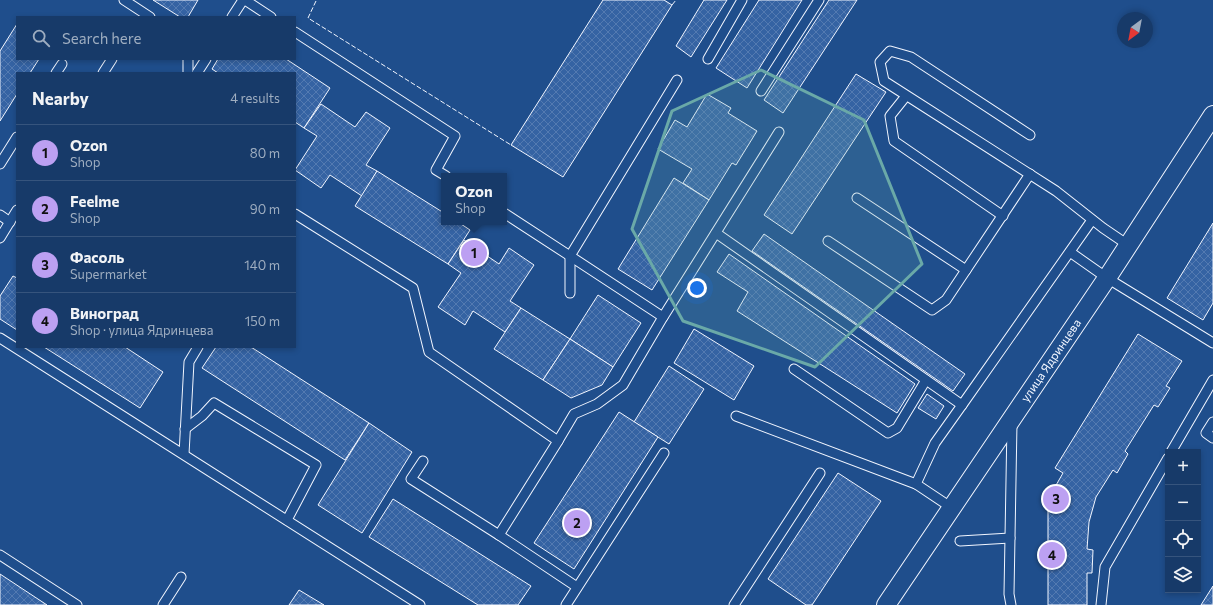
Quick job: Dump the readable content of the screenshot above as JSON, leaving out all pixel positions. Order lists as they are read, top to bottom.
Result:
{
  "streets": {
    "street": ["улица Ядринцева"]
  },
  "north": "bottom left",
  "page": {
    "search": "Search here",
    "heading": ["Nearby", "4 results"],
    "list": [
      {
        "mark": "1",
        "name": "Ozon",
        "note": "Shop",
        "value": "80 m"
      },
      {
        "mark": "2",
        "name": "Feelme",
        "note": "Shop",
        "value": "90 m"
      },
      {
        "mark": "3",
        "name": "Фасоль",
        "note": "Supermarket",
        "value": "140 m"
      },
      {
        "mark": "4",
        "name": "Виноград",
        "note": "Shop · улица Ядринцева",
        "value": "150 m"
      }
    ],
    "popup": ["Ozon", "Shop"],
    "pins": [
      "1",
      "3",
      "2",
      "4"
    ],
    "map_buttons": ["+", "−"]
  }
}
